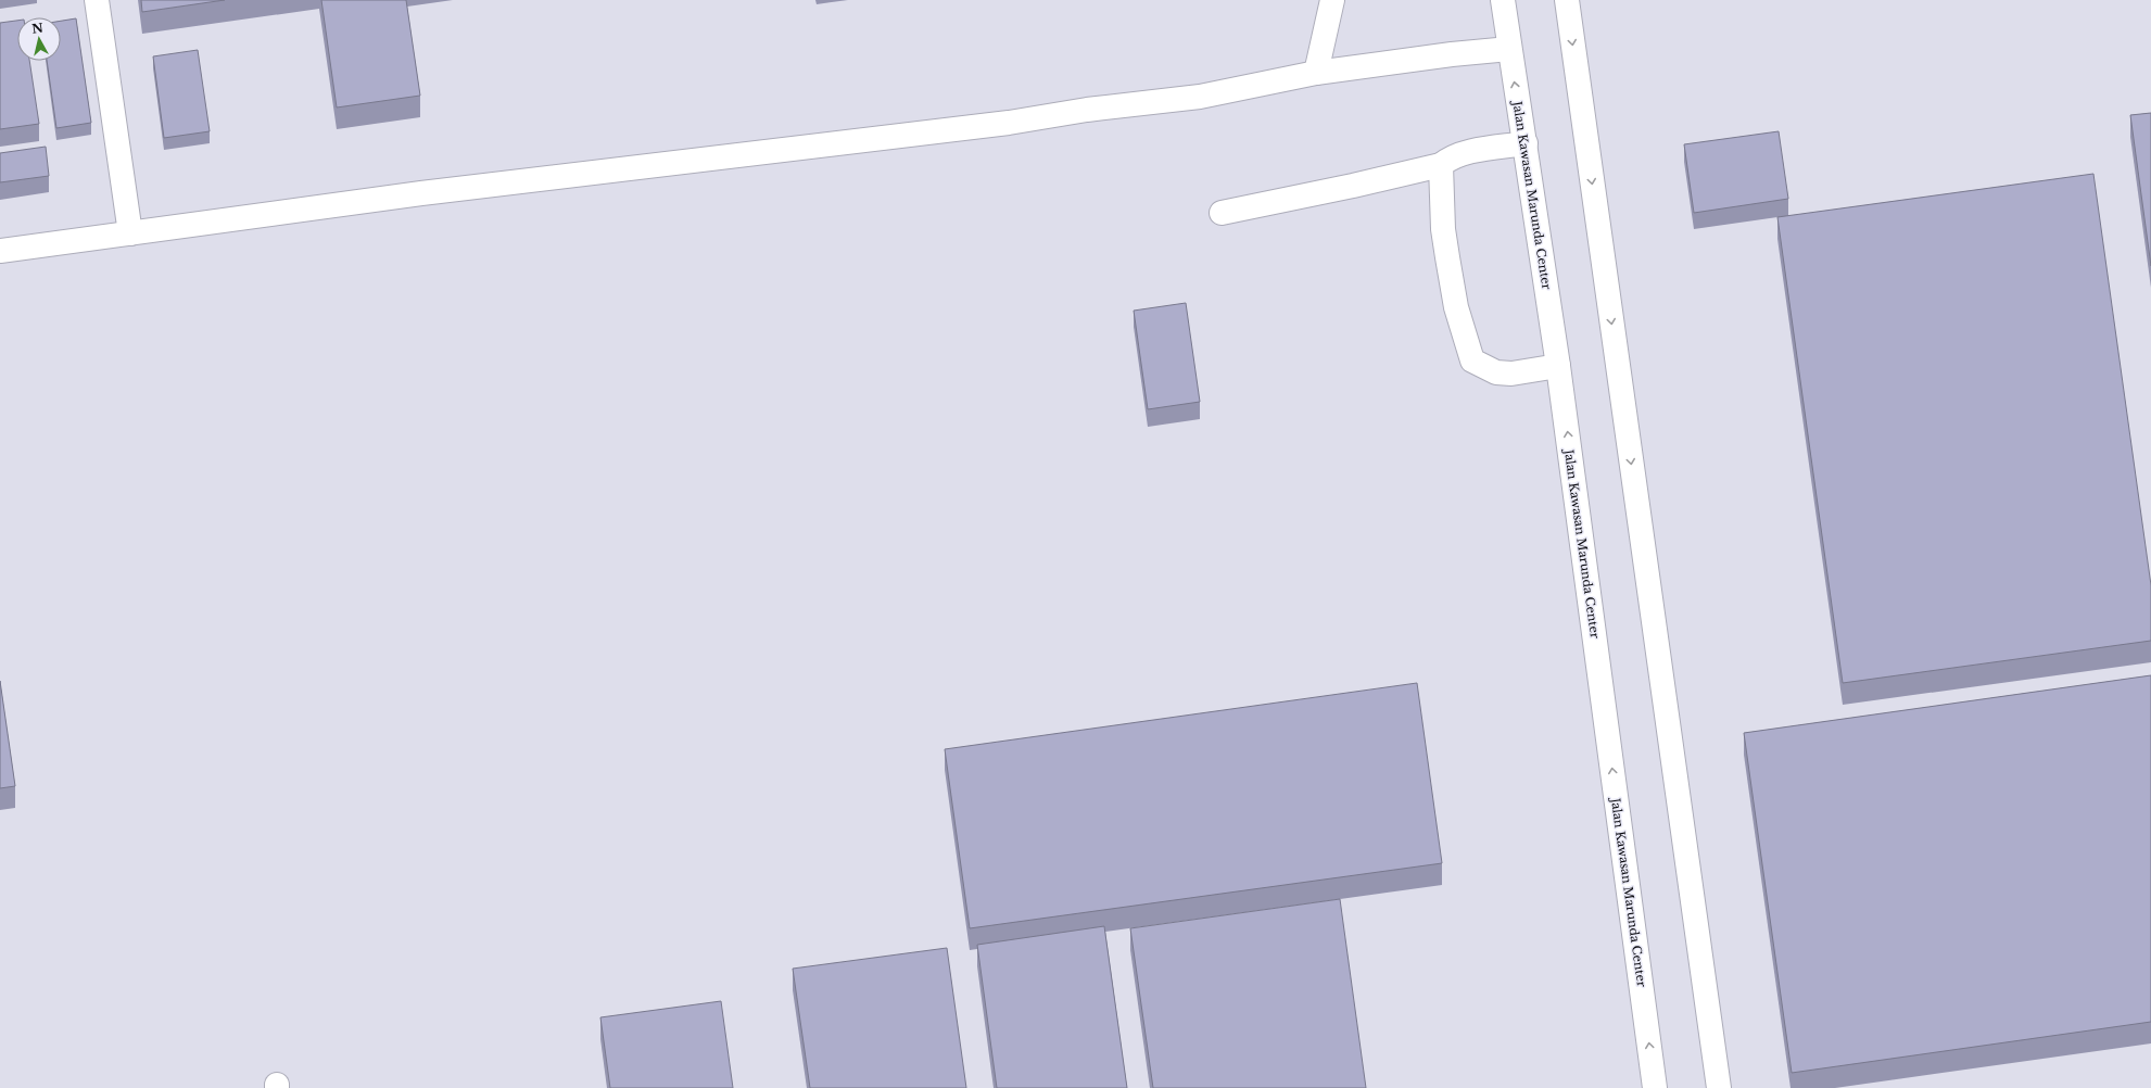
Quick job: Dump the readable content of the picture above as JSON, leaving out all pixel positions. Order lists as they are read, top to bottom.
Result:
{
  "streets": {
    "lane": ["Jalan Kawasan Marunda Center"]
  },
  "north": "top"
}
